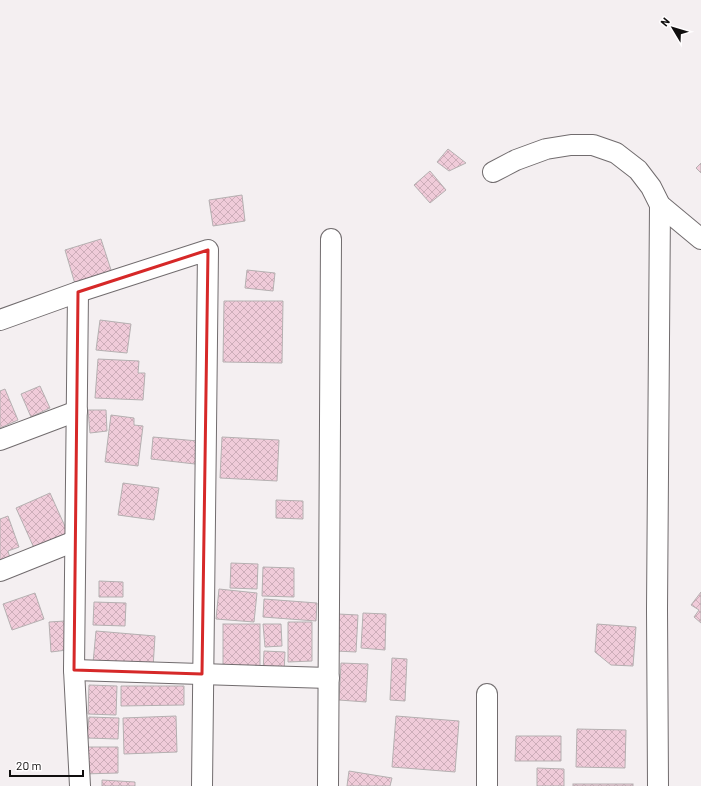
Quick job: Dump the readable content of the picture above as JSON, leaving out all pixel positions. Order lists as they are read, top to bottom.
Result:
{
  "scale_bar": "20 m",
  "north": "top left"
}
